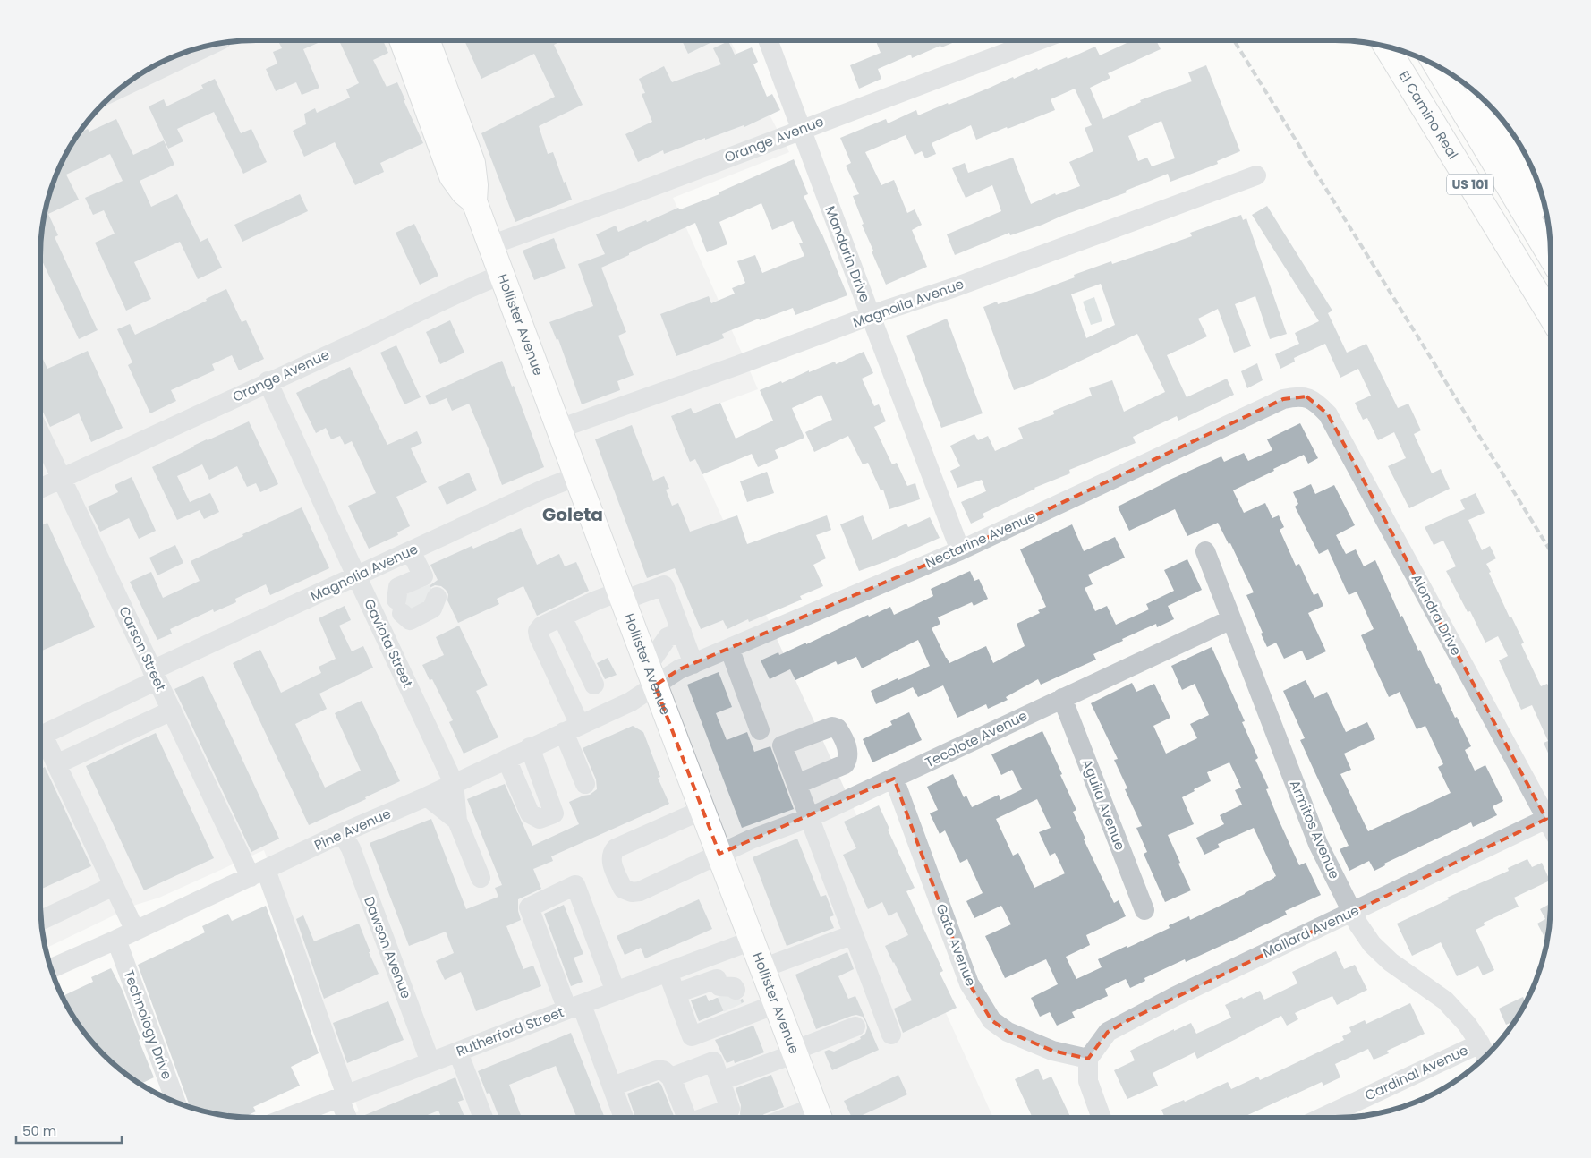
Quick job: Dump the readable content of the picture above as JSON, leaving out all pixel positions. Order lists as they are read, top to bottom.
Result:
{
  "streets": {
    "main road": ["El Camino Real", "US 101", "Hollister Avenue"],
    "street": [
      "Orange Avenue",
      "Mandarin Drive",
      "Magnolia Avenue",
      "Nectarine Avenue",
      "Alondra Drive",
      "Gaviota Street",
      "Carson Street",
      "Tecolote Avenue",
      "Aguila Avenue",
      "Pine Avenue",
      "Armitos Avenue",
      "Mallard Avenue",
      "Gato Avenue",
      "Dawson Avenue",
      "Technology Drive",
      "Rutherford Street",
      "Cardinal Avenue"
    ]
  },
  "crossings": [
    ["Orange Avenue", "Mandarin Drive"],
    ["Orange Avenue", "Hollister Avenue"],
    ["Orange Avenue", "Gaviota Street"],
    ["Orange Avenue", "Carson Street"],
    ["Mandarin Drive", "Magnolia Avenue"],
    ["Mandarin Drive", "Nectarine Avenue"],
    ["Magnolia Avenue", "Hollister Avenue"],
    ["Magnolia Avenue", "Gaviota Street"],
    ["Magnolia Avenue", "Carson Street"],
    ["Hollister Avenue", "Nectarine Avenue"],
    ["Hollister Avenue", "Tecolote Avenue"],
    ["Hollister Avenue", "Pine Avenue"],
    ["Hollister Avenue", "Rutherford Street"],
    ["Nectarine Avenue", "Alondra Drive"],
    ["Nectarine Avenue", "Pine Avenue"],
    ["Alondra Drive", "Mallard Avenue"],
    ["Gaviota Street", "Pine Avenue"],
    ["Carson Street", "Pine Avenue"],
    ["Carson Street", "Rutherford Street"],
    ["Tecolote Avenue", "Aguila Avenue"],
    ["Tecolote Avenue", "Armitos Avenue"],
    ["Tecolote Avenue", "Gato Avenue"],
    ["Pine Avenue", "Dawson Avenue"],
    ["Pine Avenue", "Technology Drive"],
    ["Armitos Avenue", "Mallard Avenue"],
    ["Armitos Avenue", "Cardinal Avenue"],
    ["Mallard Avenue", "Gato Avenue"],
    ["Dawson Avenue", "Rutherford Street"]
  ],
  "districts": ["Goleta"],
  "scale_bar": "50 m"
}
